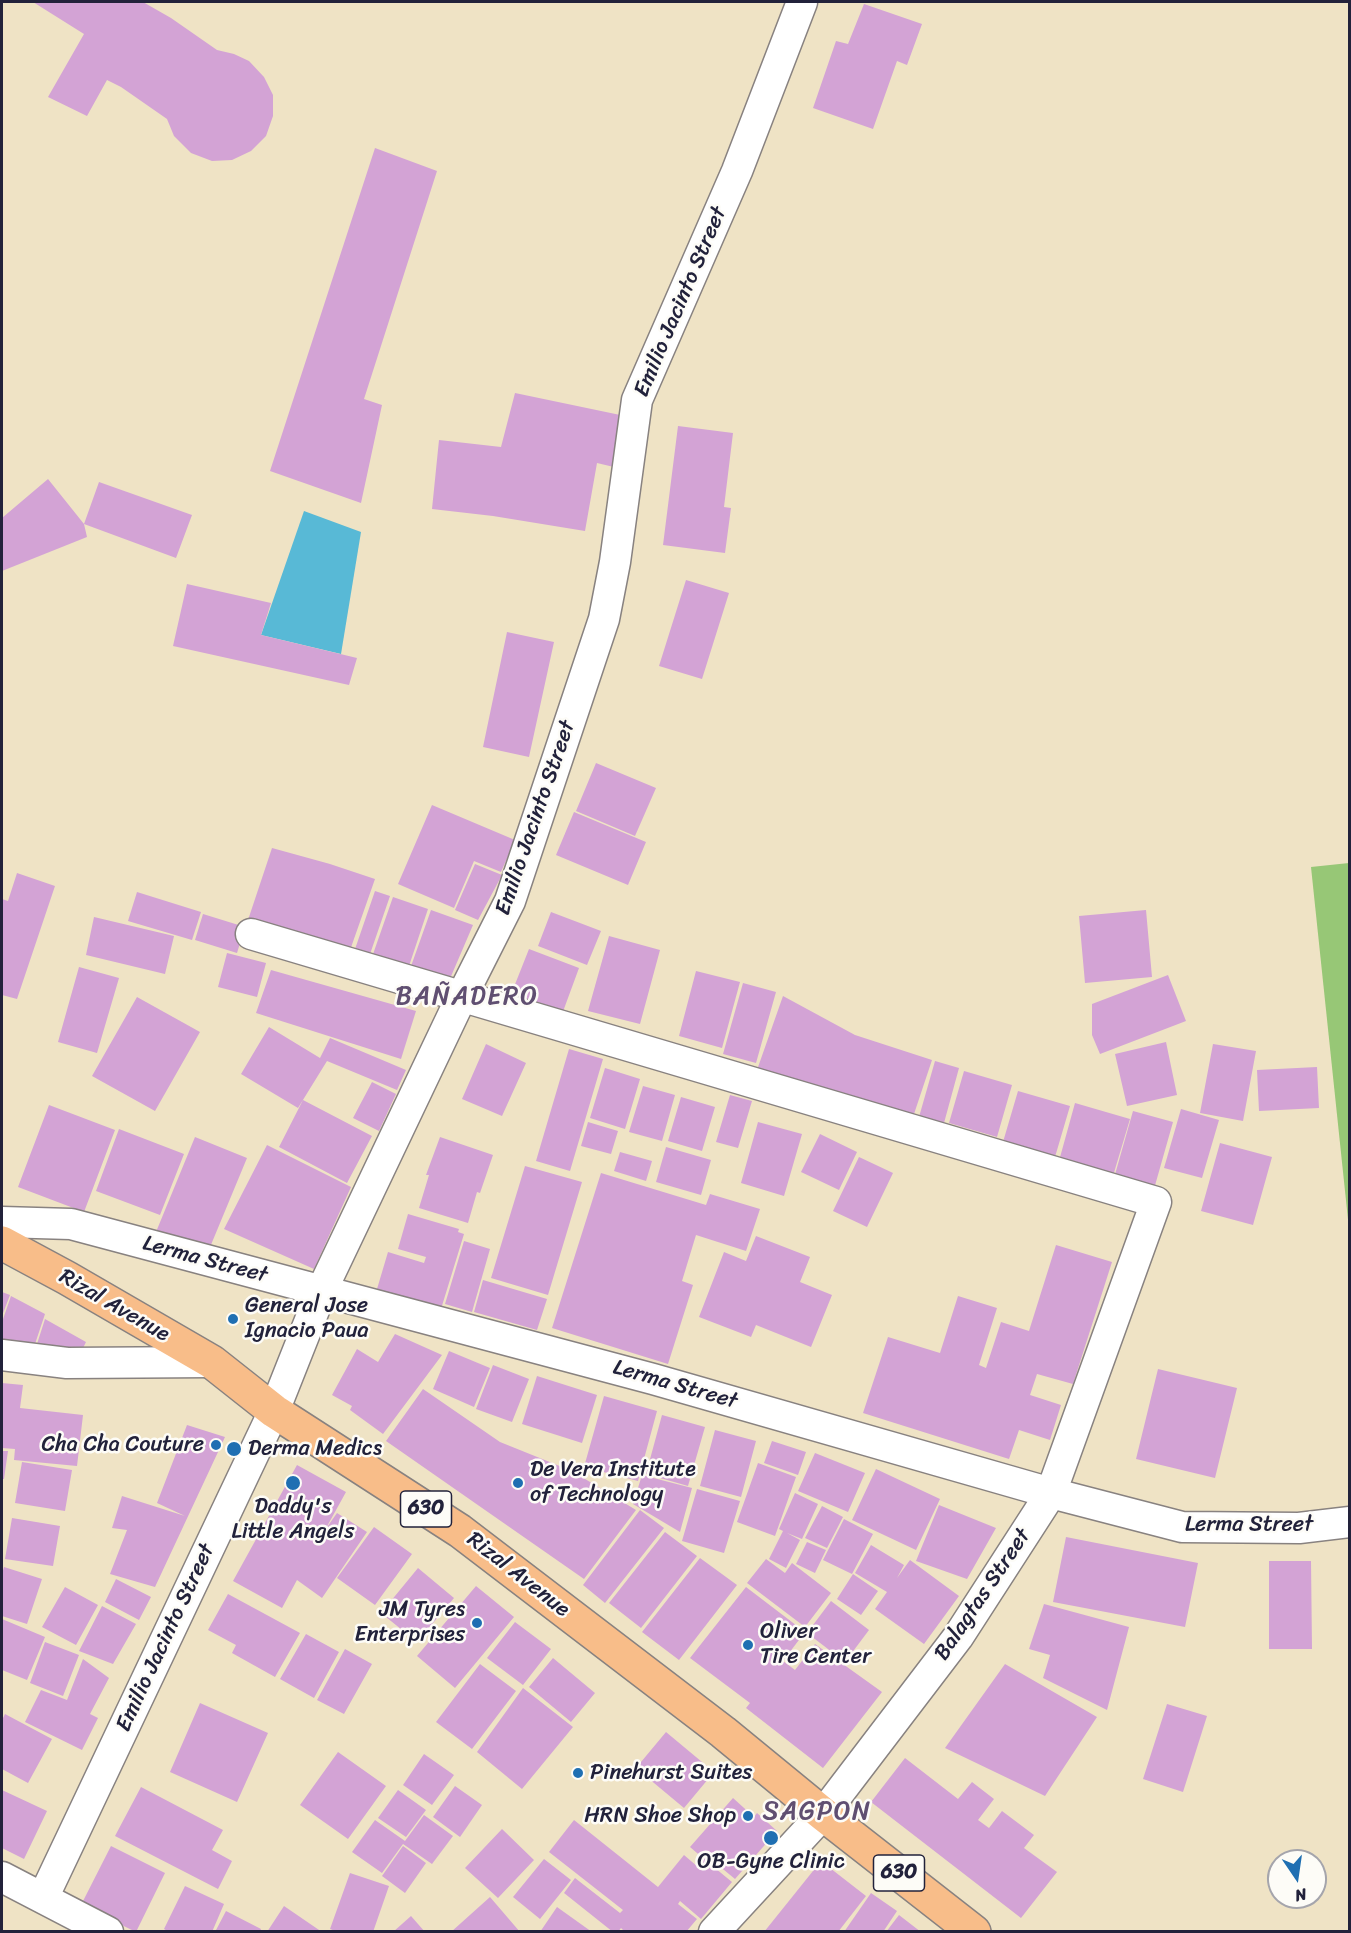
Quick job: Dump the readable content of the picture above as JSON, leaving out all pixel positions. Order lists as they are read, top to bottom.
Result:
{
  "streets": {
    "main road": ["Rizal Avenue", "630"],
    "street": ["Emilio Jacinto Street", "Lerma Street", "Balagtas Street"]
  },
  "crossings": [
    ["Emilio Jacinto Street", "Lerma Street"],
    ["Emilio Jacinto Street", "Rizal Avenue"],
    ["Emilio Jacinto Street", "Balagtas Street"],
    ["Lerma Street", "Balagtas Street"],
    ["Rizal Avenue", "Balagtas Street"]
  ],
  "districts": ["BAÑADERO", "SAGPON"],
  "places": [
    "General Jose Ignacio Paua",
    "Cha Cha Couture",
    "Derma Medics",
    "Daddy's Little Angels",
    "De Vera Institute of Technology",
    "JM Tyres Enterprises",
    "Oliver Tire Center",
    "Pinehurst Suites",
    "HRN Shoe Shop",
    "OB-Gyne Clinic"
  ],
  "north": "bottom"
}
